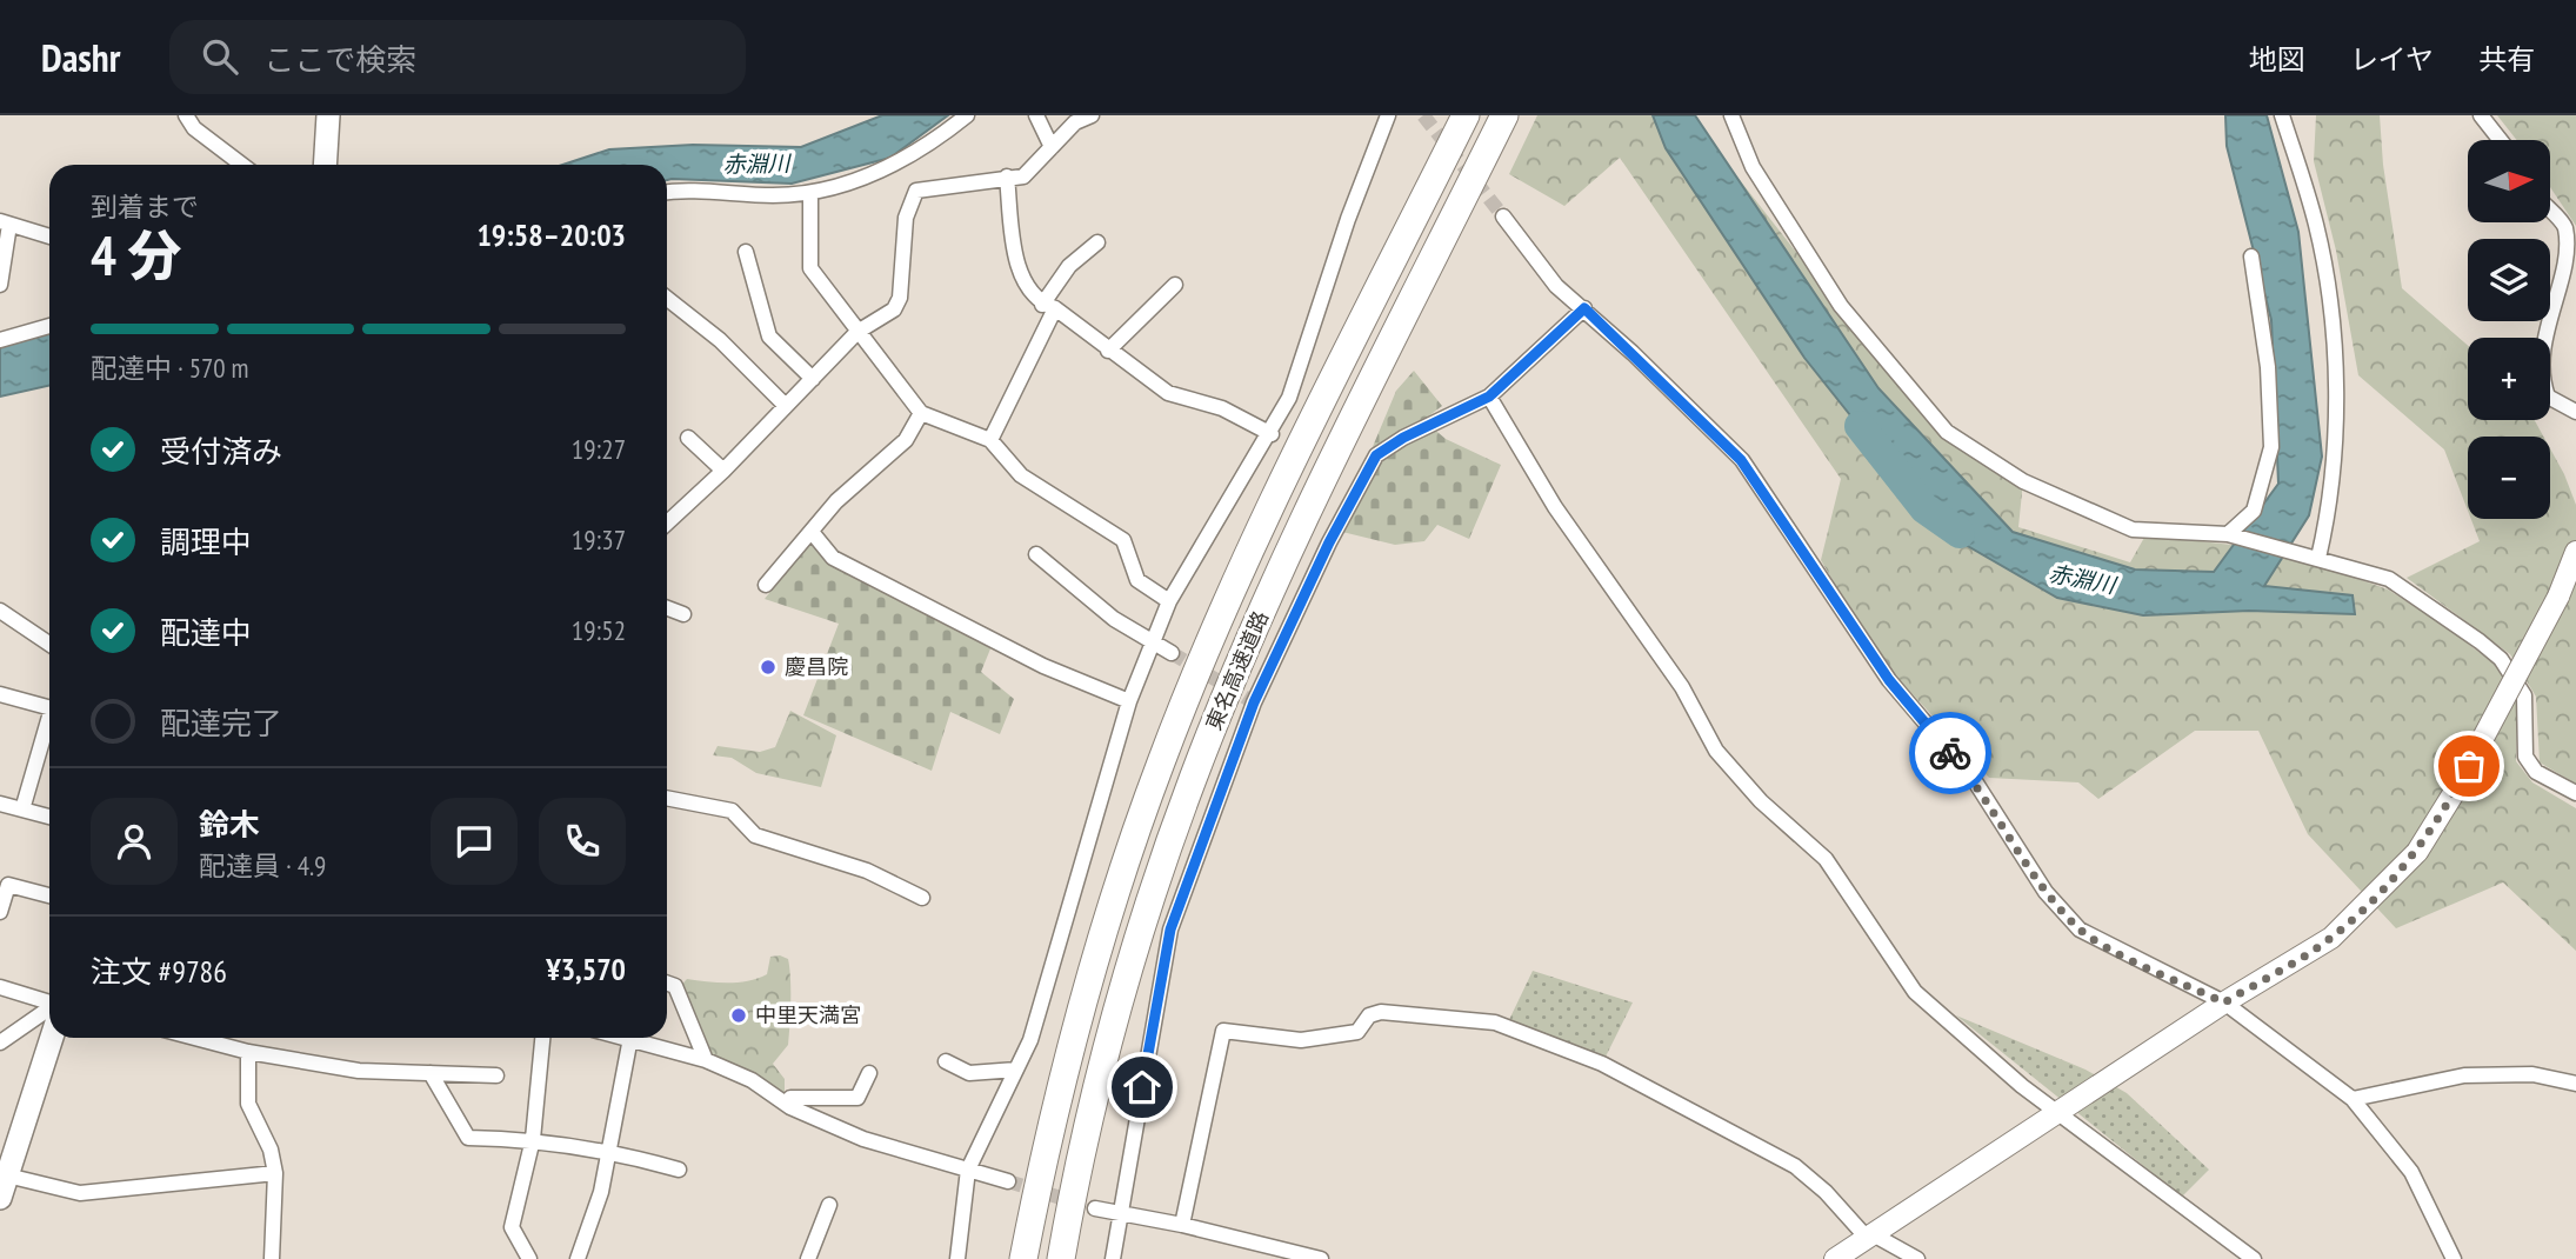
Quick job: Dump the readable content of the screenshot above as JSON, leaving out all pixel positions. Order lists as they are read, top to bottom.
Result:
{
  "streets": {
    "highway": ["東名高速道路"]
  },
  "water": ["赤淵川"],
  "places": ["慶昌院", "中里天満宮"],
  "north": "right",
  "page": {
    "header": "Dashr",
    "search": "ここで検索",
    "nav": ["地図", "レイヤ", "共有"],
    "map_buttons": ["+", "−"],
    "heading": ["4 分", "到着まで", "19:58–20:03"],
    "panel": [
      "鈴木",
      "配達員 · 4.9",
      "注文 #9786",
      "¥3,570"
    ],
    "bar": "配達中 · 570 m",
    "list": [
      ["受付済み", "19:27"],
      ["調理中", "19:37"],
      ["配達中", "19:52"],
      "配達完了"
    ]
  }
}
